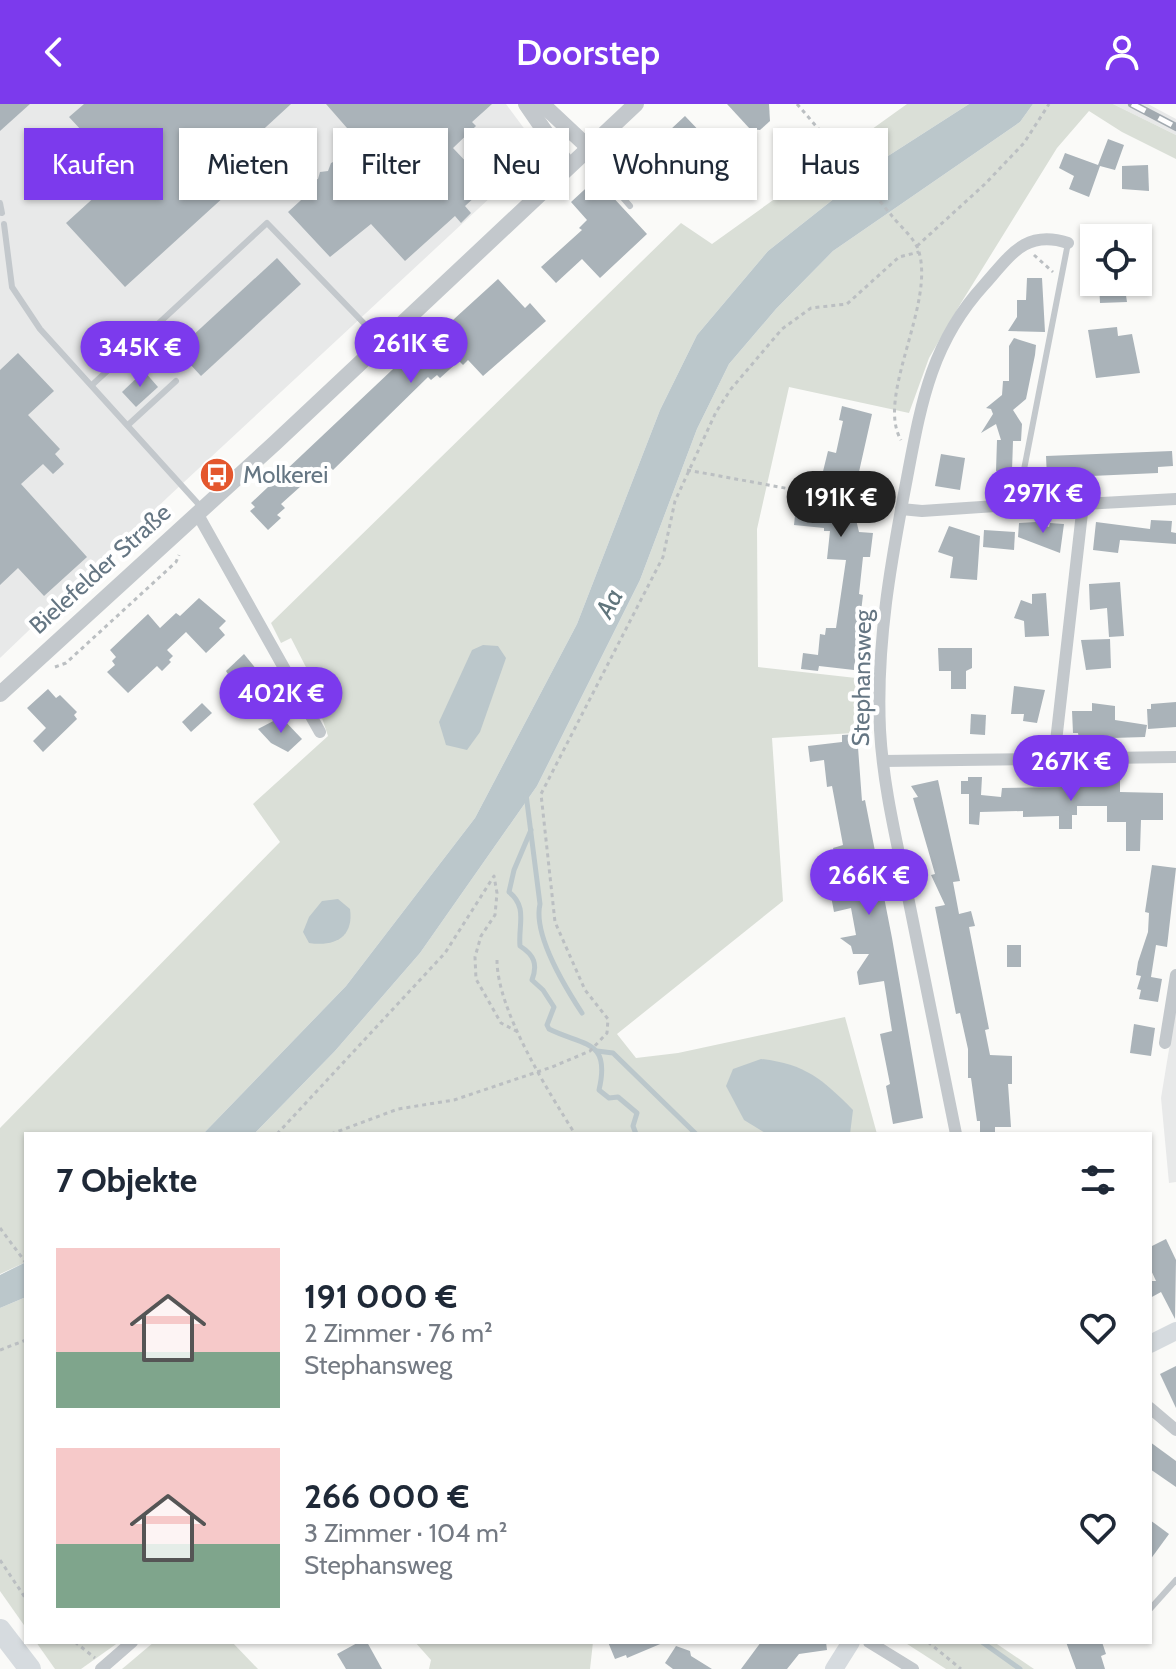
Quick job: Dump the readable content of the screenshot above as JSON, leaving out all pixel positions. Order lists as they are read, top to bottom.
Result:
{
  "streets": {
    "street": ["Bielefelder Straße", "Stephansweg"]
  },
  "water": ["Aa"],
  "places": {
    "bus stop": ["Molkerei"]
  },
  "page": {
    "header": "Doorstep",
    "chip": [
      "Kaufen",
      "Mieten",
      "Filter",
      "Neu",
      "Wohnung",
      "Haus"
    ],
    "price": [
      "261K €",
      "345K €",
      "297K €",
      "191K €",
      "402K €",
      "267K €",
      "266K €"
    ],
    "heading": "7 Objekte",
    "list": [
      {
        "name": "191 000 €",
        "note": "2 Zimmer · 76 m² · Stephansweg"
      },
      {
        "name": "266 000 €",
        "note": "3 Zimmer · 104 m² · Stephansweg"
      }
    ]
  }
}
